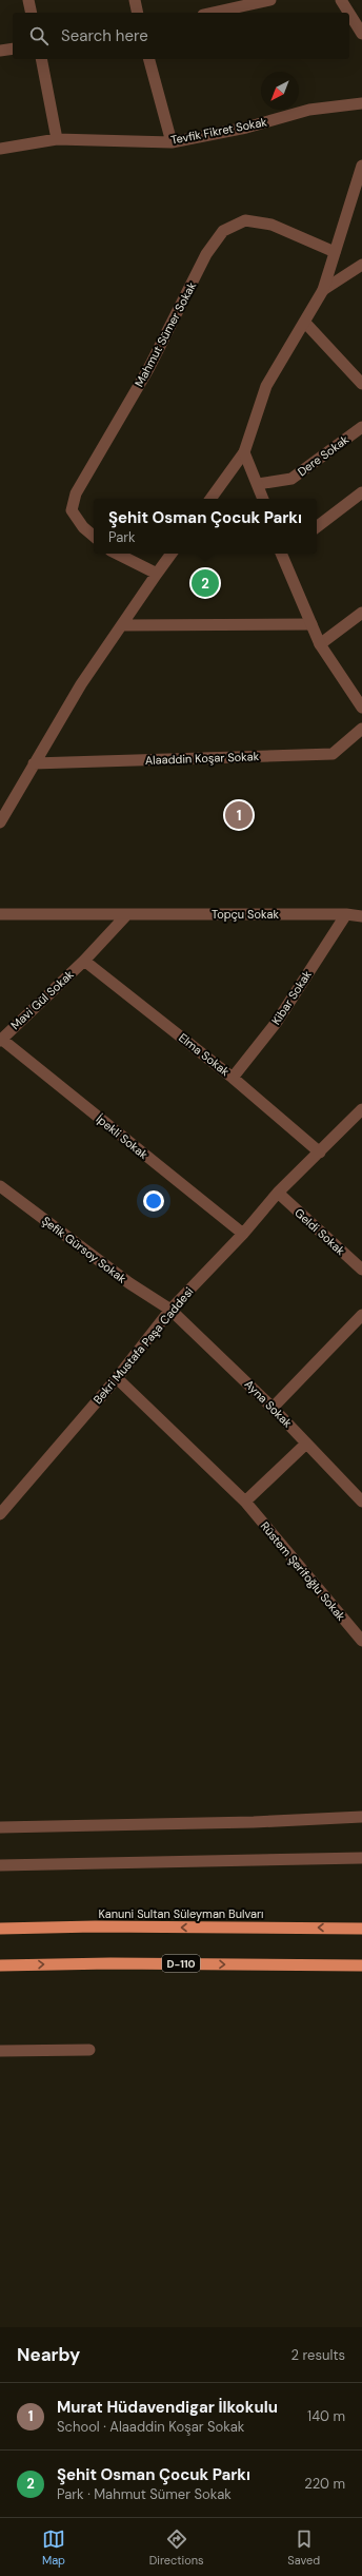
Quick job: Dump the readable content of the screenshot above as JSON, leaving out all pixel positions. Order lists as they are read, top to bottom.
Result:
{
  "streets": {
    "highway": ["Kanuni Sultan Süleyman Bulvarı", "D-110"],
    "street": [
      "Tevfik Fikret Sokak",
      "Mahmut Sümer Sokak",
      "Dere Sokak",
      "Alaaddin Koşar Sokak",
      "Topçu Sokak",
      "Kibar Sokak",
      "Mavi Gül Sokak",
      "Elma Sokak",
      "İpekli Sokak",
      "Geldi Sokak",
      "Şefik Gürsoy Sokak",
      "Bekri Mustafa Paşa Caddesi",
      "Ayna Sokak",
      "Rüstem Şerifoğlu Sokak"
    ]
  },
  "crossings": [
    ["Topçu Sokak", "Kibar Sokak"],
    ["Kibar Sokak", "Elma Sokak"],
    ["Mavi Gül Sokak", "Elma Sokak"],
    ["Mavi Gül Sokak", "İpekli Sokak"],
    ["Elma Sokak", "Bekri Mustafa Paşa Caddesi"],
    ["İpekli Sokak", "Bekri Mustafa Paşa Caddesi"],
    ["Geldi Sokak", "Bekri Mustafa Paşa Caddesi"],
    ["Şefik Gürsoy Sokak", "Bekri Mustafa Paşa Caddesi"],
    ["Şefik Gürsoy Sokak", "Ayna Sokak"],
    ["Bekri Mustafa Paşa Caddesi", "Ayna Sokak"],
    ["Bekri Mustafa Paşa Caddesi", "Rüstem Şerifoğlu Sokak"]
  ],
  "north": "bottom left",
  "page": {
    "search": "Search here",
    "popup": ["Şehit Osman Çocuk Parkı", "Park"],
    "pins": ["2", "1"],
    "heading": ["Nearby", "2 results"],
    "list": [
      {
        "mark": "1",
        "name": "Murat Hüdavendigar İlkokulu",
        "note": "School · Alaaddin Koşar Sokak",
        "value": "140 m"
      },
      {
        "mark": "2",
        "name": "Şehit Osman Çocuk Parkı",
        "note": "Park · Mahmut Sümer Sokak",
        "value": "220 m"
      }
    ],
    "nav": ["Map", "Directions", "Saved"]
  }
}
